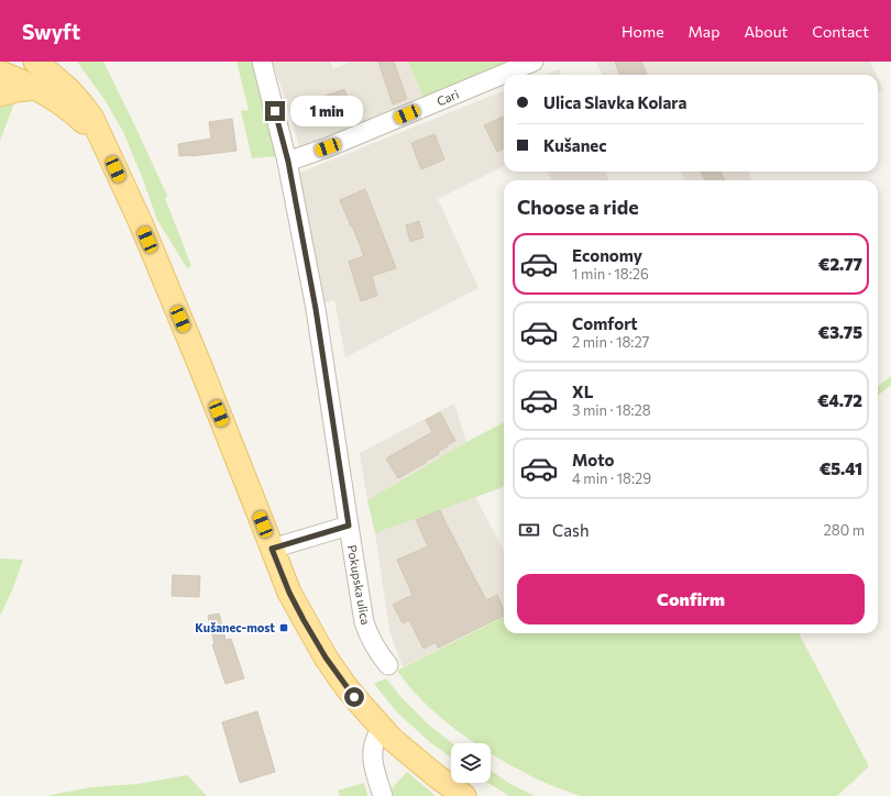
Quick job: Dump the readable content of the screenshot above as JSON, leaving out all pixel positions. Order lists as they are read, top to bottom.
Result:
{
  "streets": {
    "street": ["Cari", "Pokupska ulica"]
  },
  "crossings": [
    ["Cari", "Pokupska ulica"]
  ],
  "places": {
    "transit": ["Kušanec-most"]
  },
  "page": {
    "header": "Swyft",
    "nav": [
      "Home",
      "Map",
      "About",
      "Contact"
    ],
    "banner": ["Ulica Slavka Kolara", "Kušanec"],
    "bubble": "1 min",
    "heading": "Choose a ride",
    "list": [
      {
        "name": "Economy",
        "note": "1 min · 18:26",
        "value": "€2.77"
      },
      {
        "name": "Comfort",
        "note": "2 min · 18:27",
        "value": "€3.75"
      },
      {
        "name": "XL",
        "note": "3 min · 18:28",
        "value": "€4.72"
      },
      {
        "name": "Moto",
        "note": "4 min · 18:29",
        "value": "€5.41"
      }
    ],
    "pay": ["Cash", "280 m"],
    "buttons": "Confirm"
  }
}
